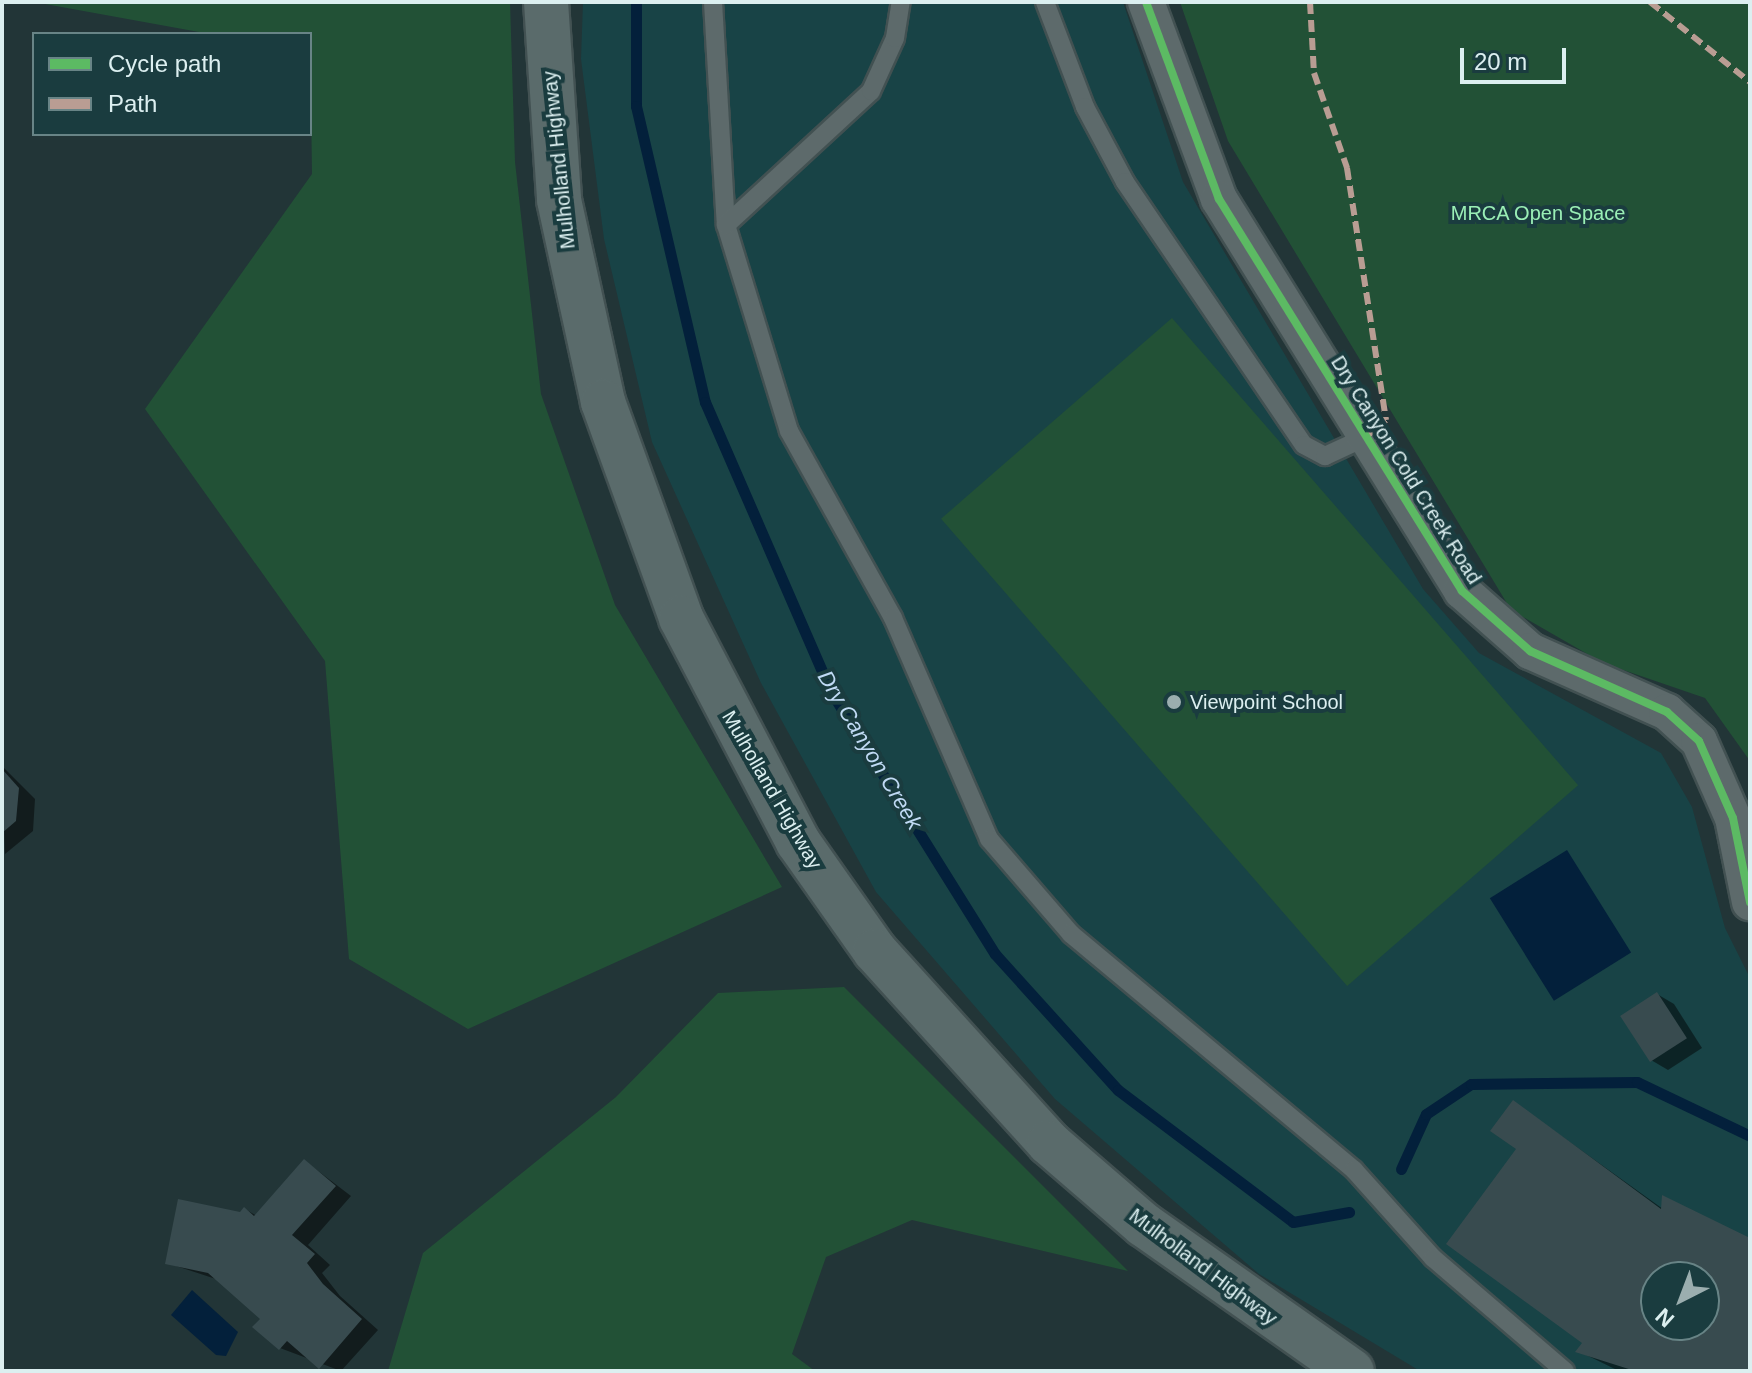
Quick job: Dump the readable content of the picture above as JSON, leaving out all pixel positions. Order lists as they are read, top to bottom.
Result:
{
  "streets": {
    "main road": ["Mulholland Highway"],
    "street": ["Dry Canyon Cold Creek Road"]
  },
  "water": ["Dry Canyon Creek"],
  "parks": ["MRCA Open Space"],
  "places": ["Viewpoint School"],
  "legend": ["Cycle path", "Path"],
  "scale_bar": "20 m",
  "north": "bottom left"
}
